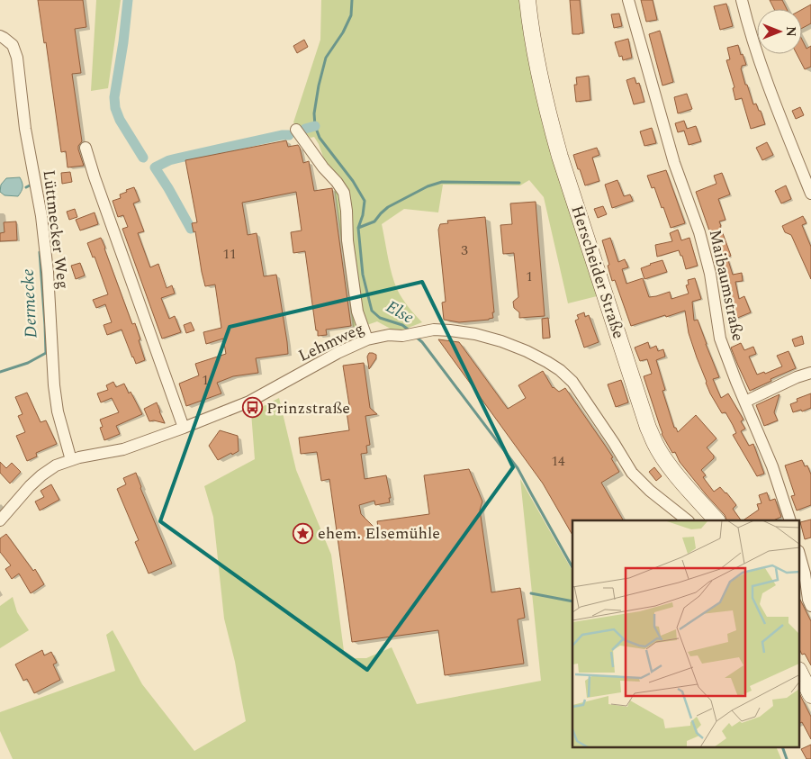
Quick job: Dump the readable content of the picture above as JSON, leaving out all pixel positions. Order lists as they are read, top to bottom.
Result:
{
  "streets": {
    "main road": ["Herscheider Straße"],
    "street": ["Lüttmecker Weg", "Maibaumstraße", "Lehmweg"]
  },
  "crossings": [
    ["Lüttmecker Weg", "Lehmweg"]
  ],
  "water": ["Dermecke", "Else"],
  "places": {
    "bus stop": ["Prinzstraße"],
    "place": ["ehem. Elsemühle"]
  },
  "house_numbers": [
    "3",
    "11",
    "1",
    "1",
    "14"
  ],
  "north": "right"
}
